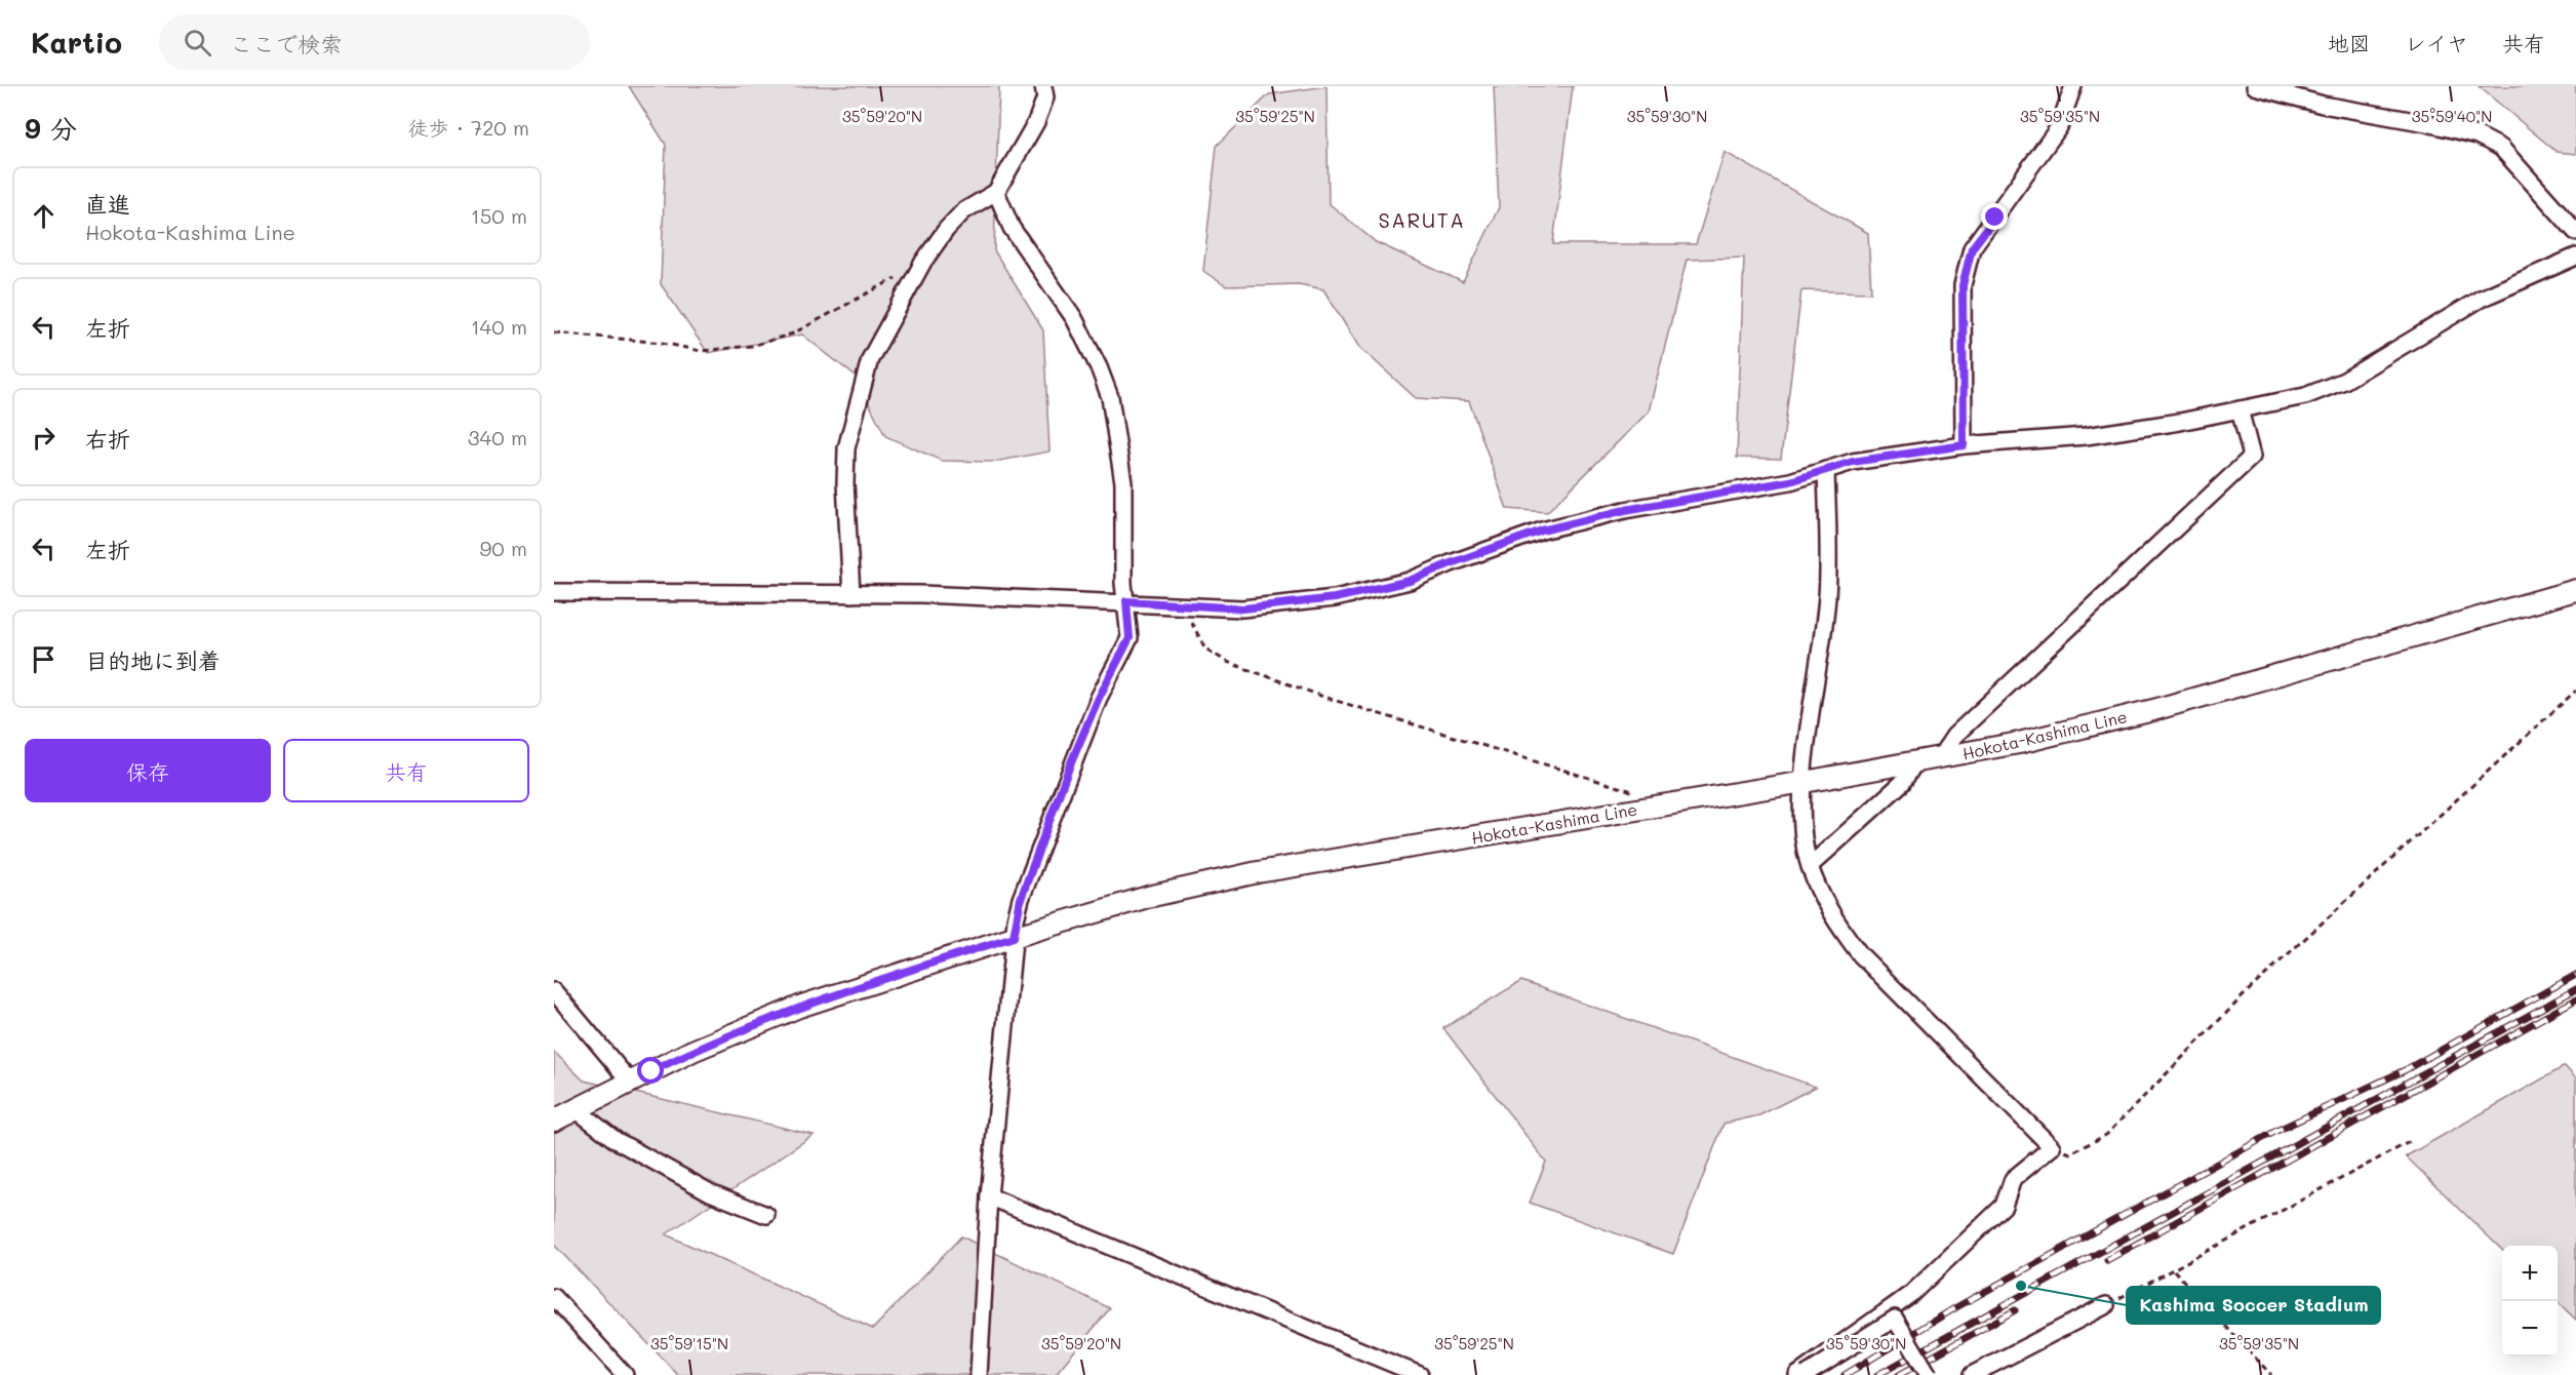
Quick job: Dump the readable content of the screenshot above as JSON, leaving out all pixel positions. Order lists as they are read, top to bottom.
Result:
{
  "streets": {
    "main road": ["Hokota-Kashima Line"]
  },
  "districts": ["SARUTA"],
  "places": ["Kashima Soccer Stadium"],
  "page": {
    "header": "Kartio",
    "search": "ここで検索",
    "nav": ["地図", "レイヤ", "共有"],
    "heading": ["9 分", "徒歩 · 720 m"],
    "list": [
      ["直進", "Hokota-Kashima Line", "150 m"],
      ["左折", "140 m"],
      ["右折", "340 m"],
      ["左折", "90 m"],
      "目的地に到着"
    ],
    "buttons": ["保存", "共有"],
    "map_buttons": ["+", "−"]
  },
  "coordinates": [
    "35°59'20\"N",
    "35°59'25\"N",
    "35°59'30\"N",
    "35°59'35\"N",
    "35°59'40\"N",
    "35°59'15\"N"
  ]
}
